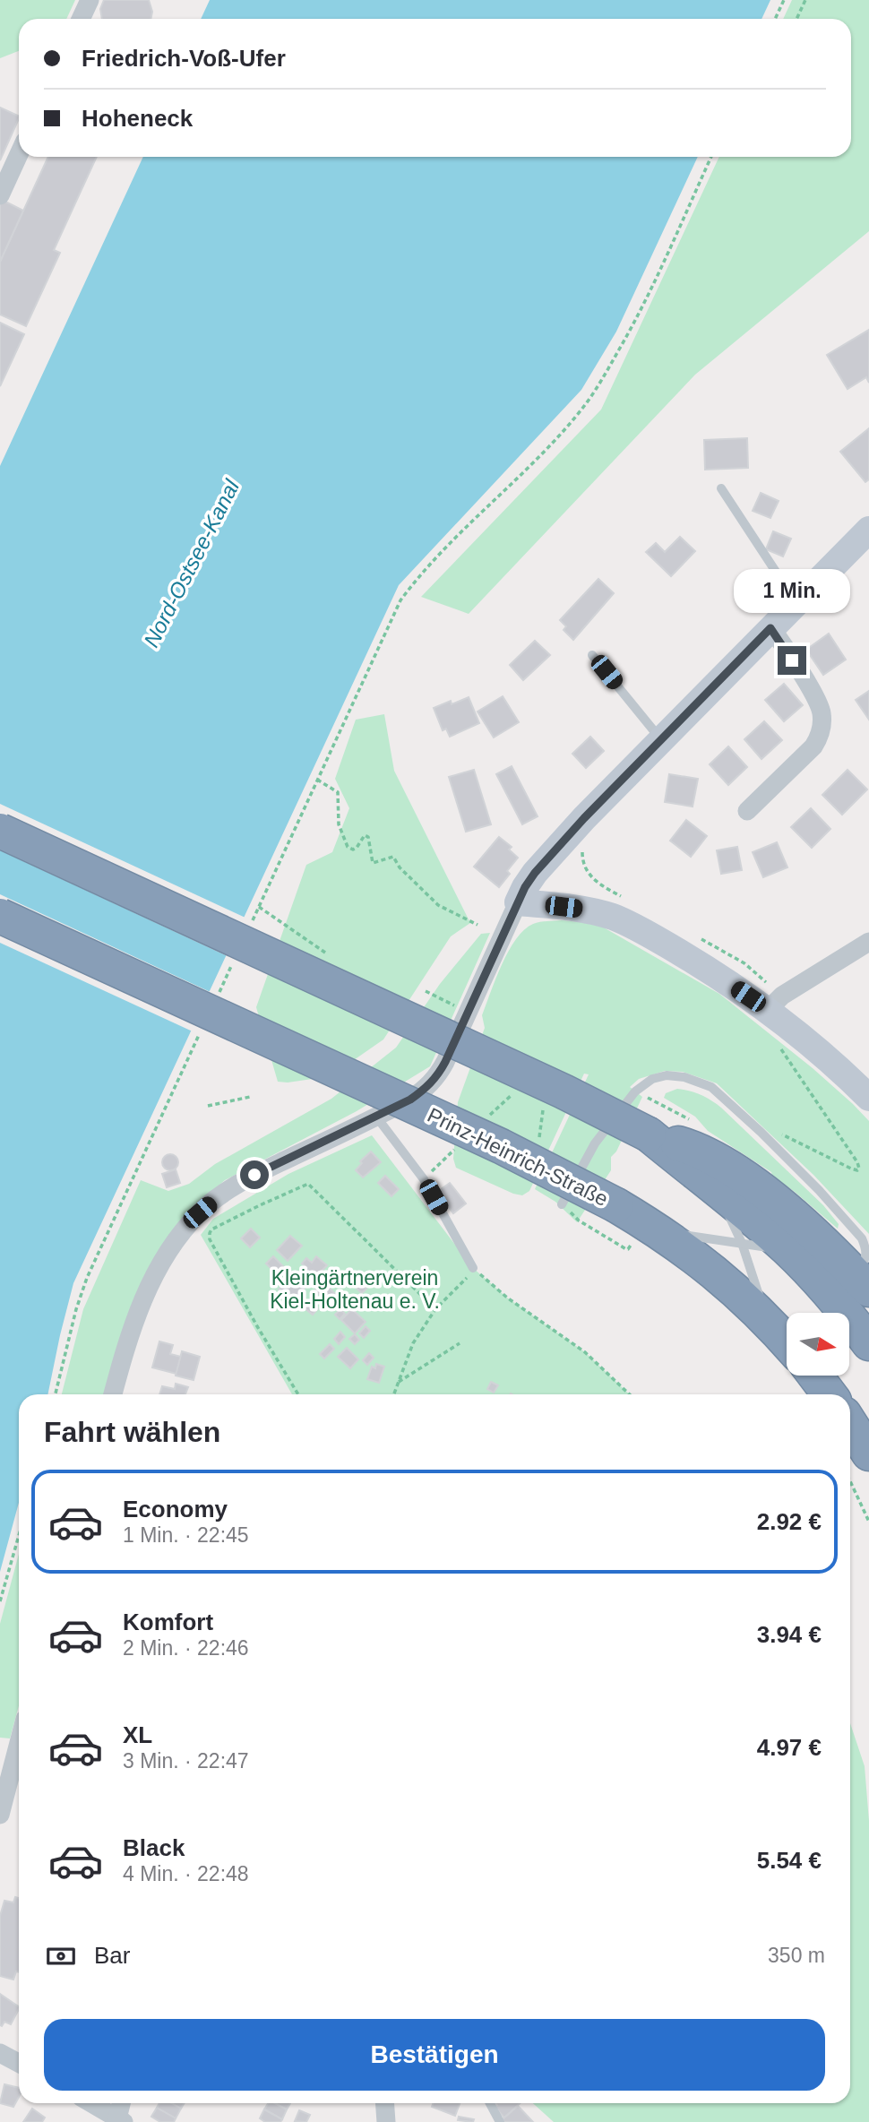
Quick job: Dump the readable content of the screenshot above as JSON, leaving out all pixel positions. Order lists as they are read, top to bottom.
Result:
{
  "streets": {
    "highway": ["Prinz-Heinrich-Straße"]
  },
  "water": ["Nord-Ostsee-Kanal"],
  "parks": ["Kleingärtnerverein Kiel-Holtenau e. V."],
  "north": "right",
  "page": {
    "banner": ["Friedrich-Voß-Ufer", "Hoheneck"],
    "bubble": "1 Min.",
    "heading": "Fahrt wählen",
    "list": [
      {
        "name": "Economy",
        "note": "1 Min. · 22:45",
        "value": "2.92 €"
      },
      {
        "name": "Komfort",
        "note": "2 Min. · 22:46",
        "value": "3.94 €"
      },
      {
        "name": "XL",
        "note": "3 Min. · 22:47",
        "value": "4.97 €"
      },
      {
        "name": "Black",
        "note": "4 Min. · 22:48",
        "value": "5.54 €"
      }
    ],
    "pay": ["Bar", "350 m"],
    "buttons": "Bestätigen"
  }
}
